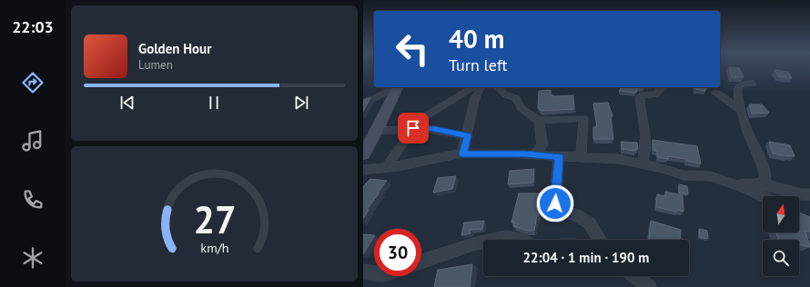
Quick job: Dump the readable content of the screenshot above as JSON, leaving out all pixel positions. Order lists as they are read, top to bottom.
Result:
{
  "north": "top",
  "page": {
    "tabs": "22:03",
    "turn": ["40 m", "Turn left"],
    "song": ["Golden Hour", "Lumen"],
    "limit": "30",
    "trip": "22:04 · 1 min · 190 m",
    "gauge": ["27", "km/h"]
  }
}
